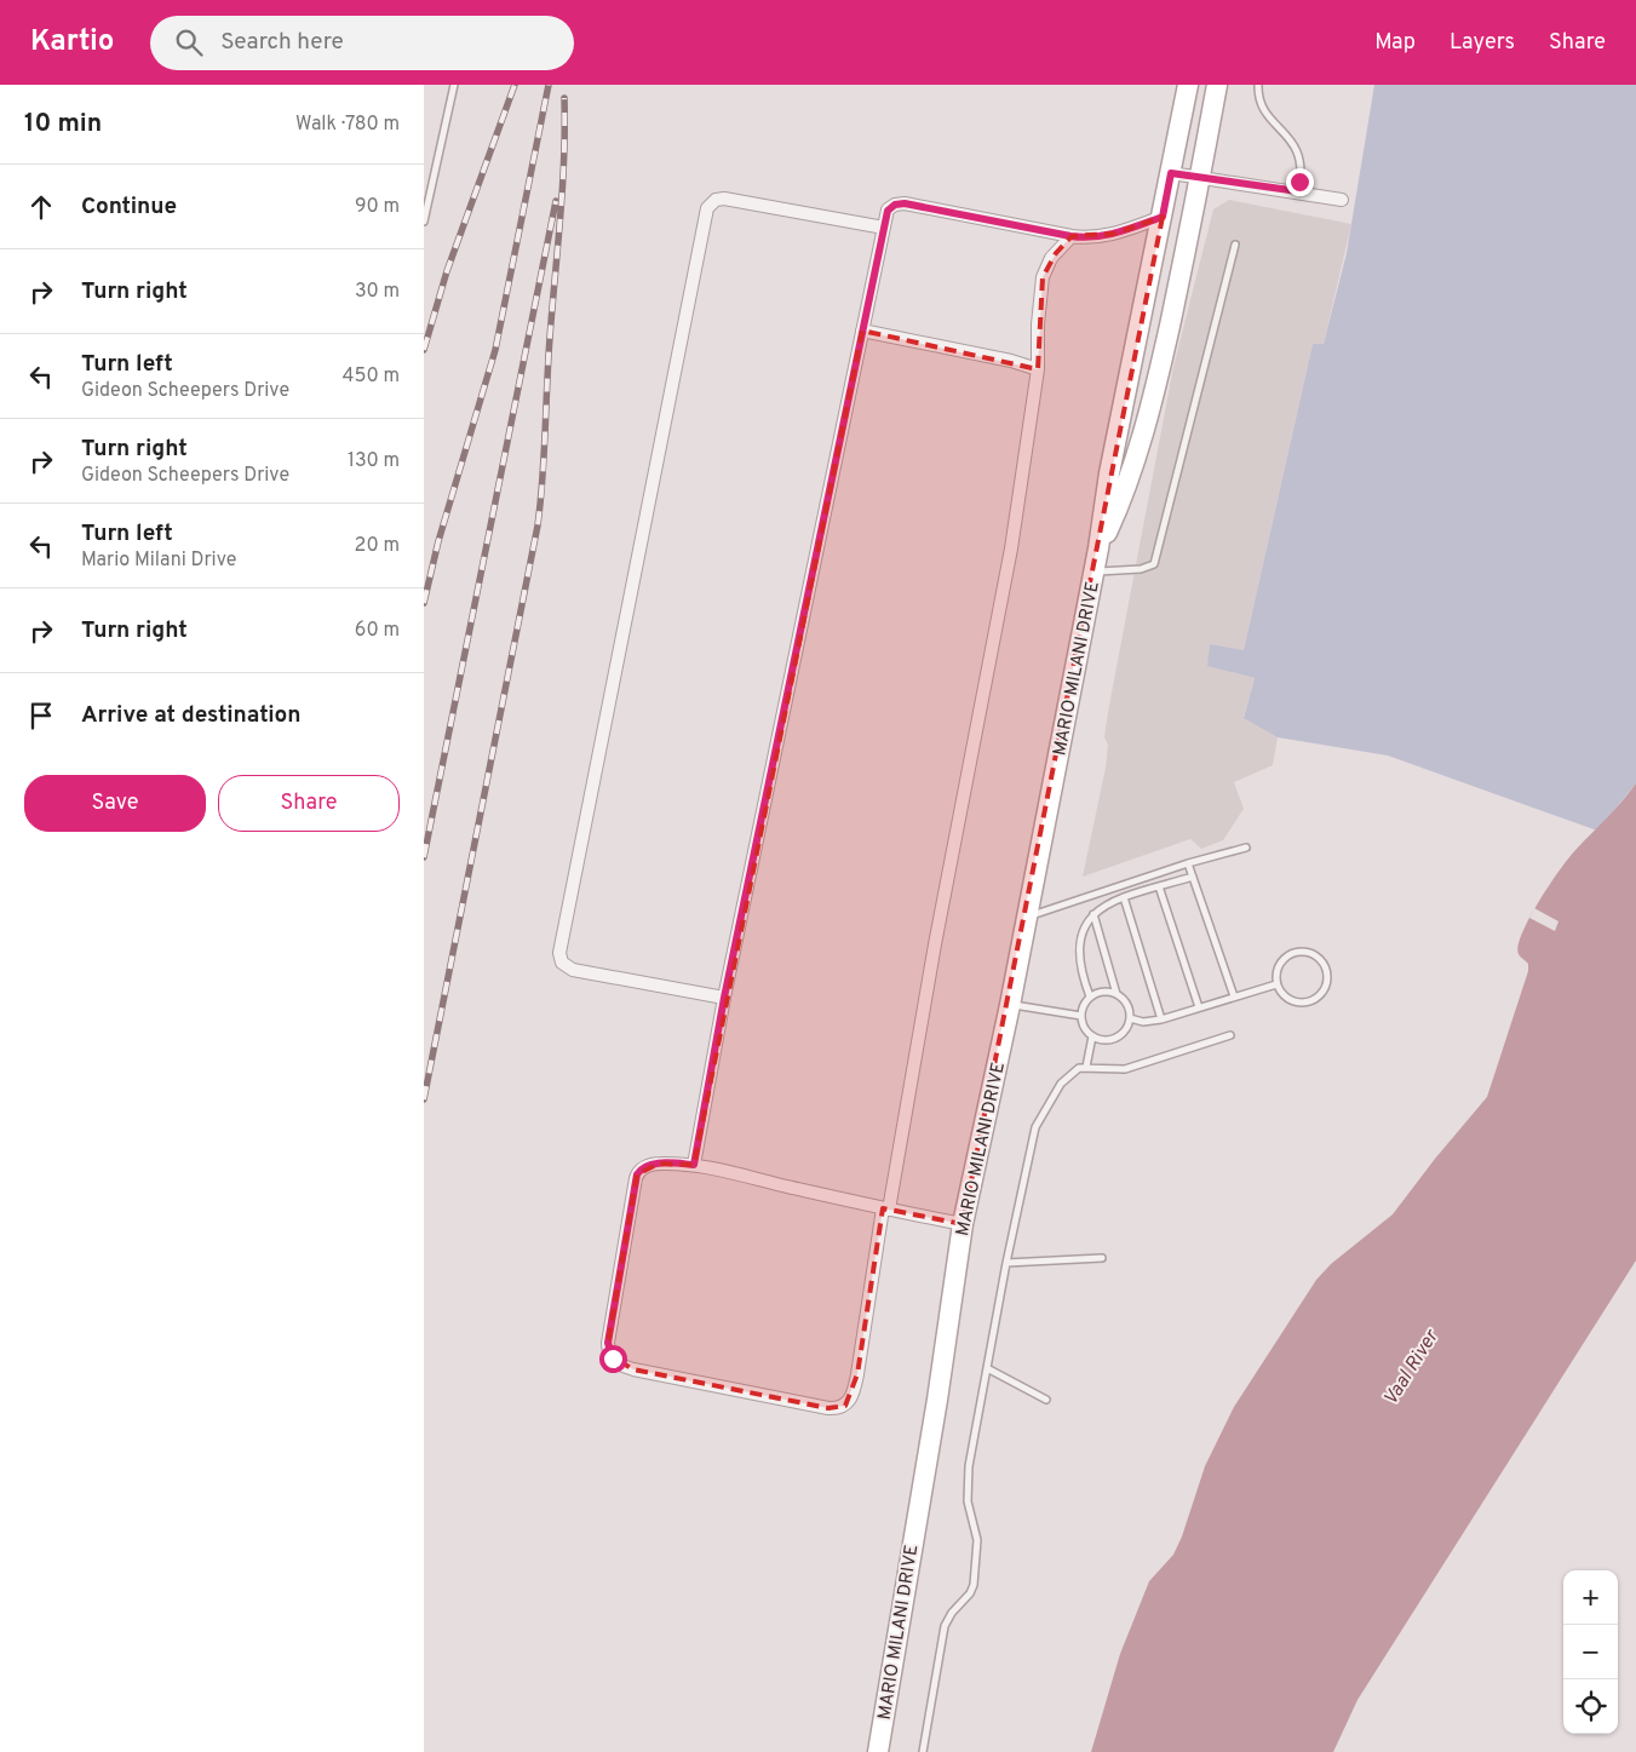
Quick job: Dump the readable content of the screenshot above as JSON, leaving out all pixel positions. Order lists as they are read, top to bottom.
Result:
{
  "streets": {
    "main road": ["MARIO MILANI DRIVE"]
  },
  "water": ["Vaal River"],
  "page": {
    "header": "Kartio",
    "search": "Search here",
    "nav": ["Map", "Layers", "Share"],
    "heading": ["10 min", "Walk · 780 m"],
    "list": [
      ["Continue", "90 m"],
      ["Turn right", "30 m"],
      ["Turn left", "Gideon Scheepers Drive", "450 m"],
      ["Turn right", "Gideon Scheepers Drive", "130 m"],
      ["Turn left", "Mario Milani Drive", "20 m"],
      ["Turn right", "60 m"],
      "Arrive at destination"
    ],
    "buttons": ["Save", "Share"],
    "map_buttons": ["+", "−"]
  }
}
